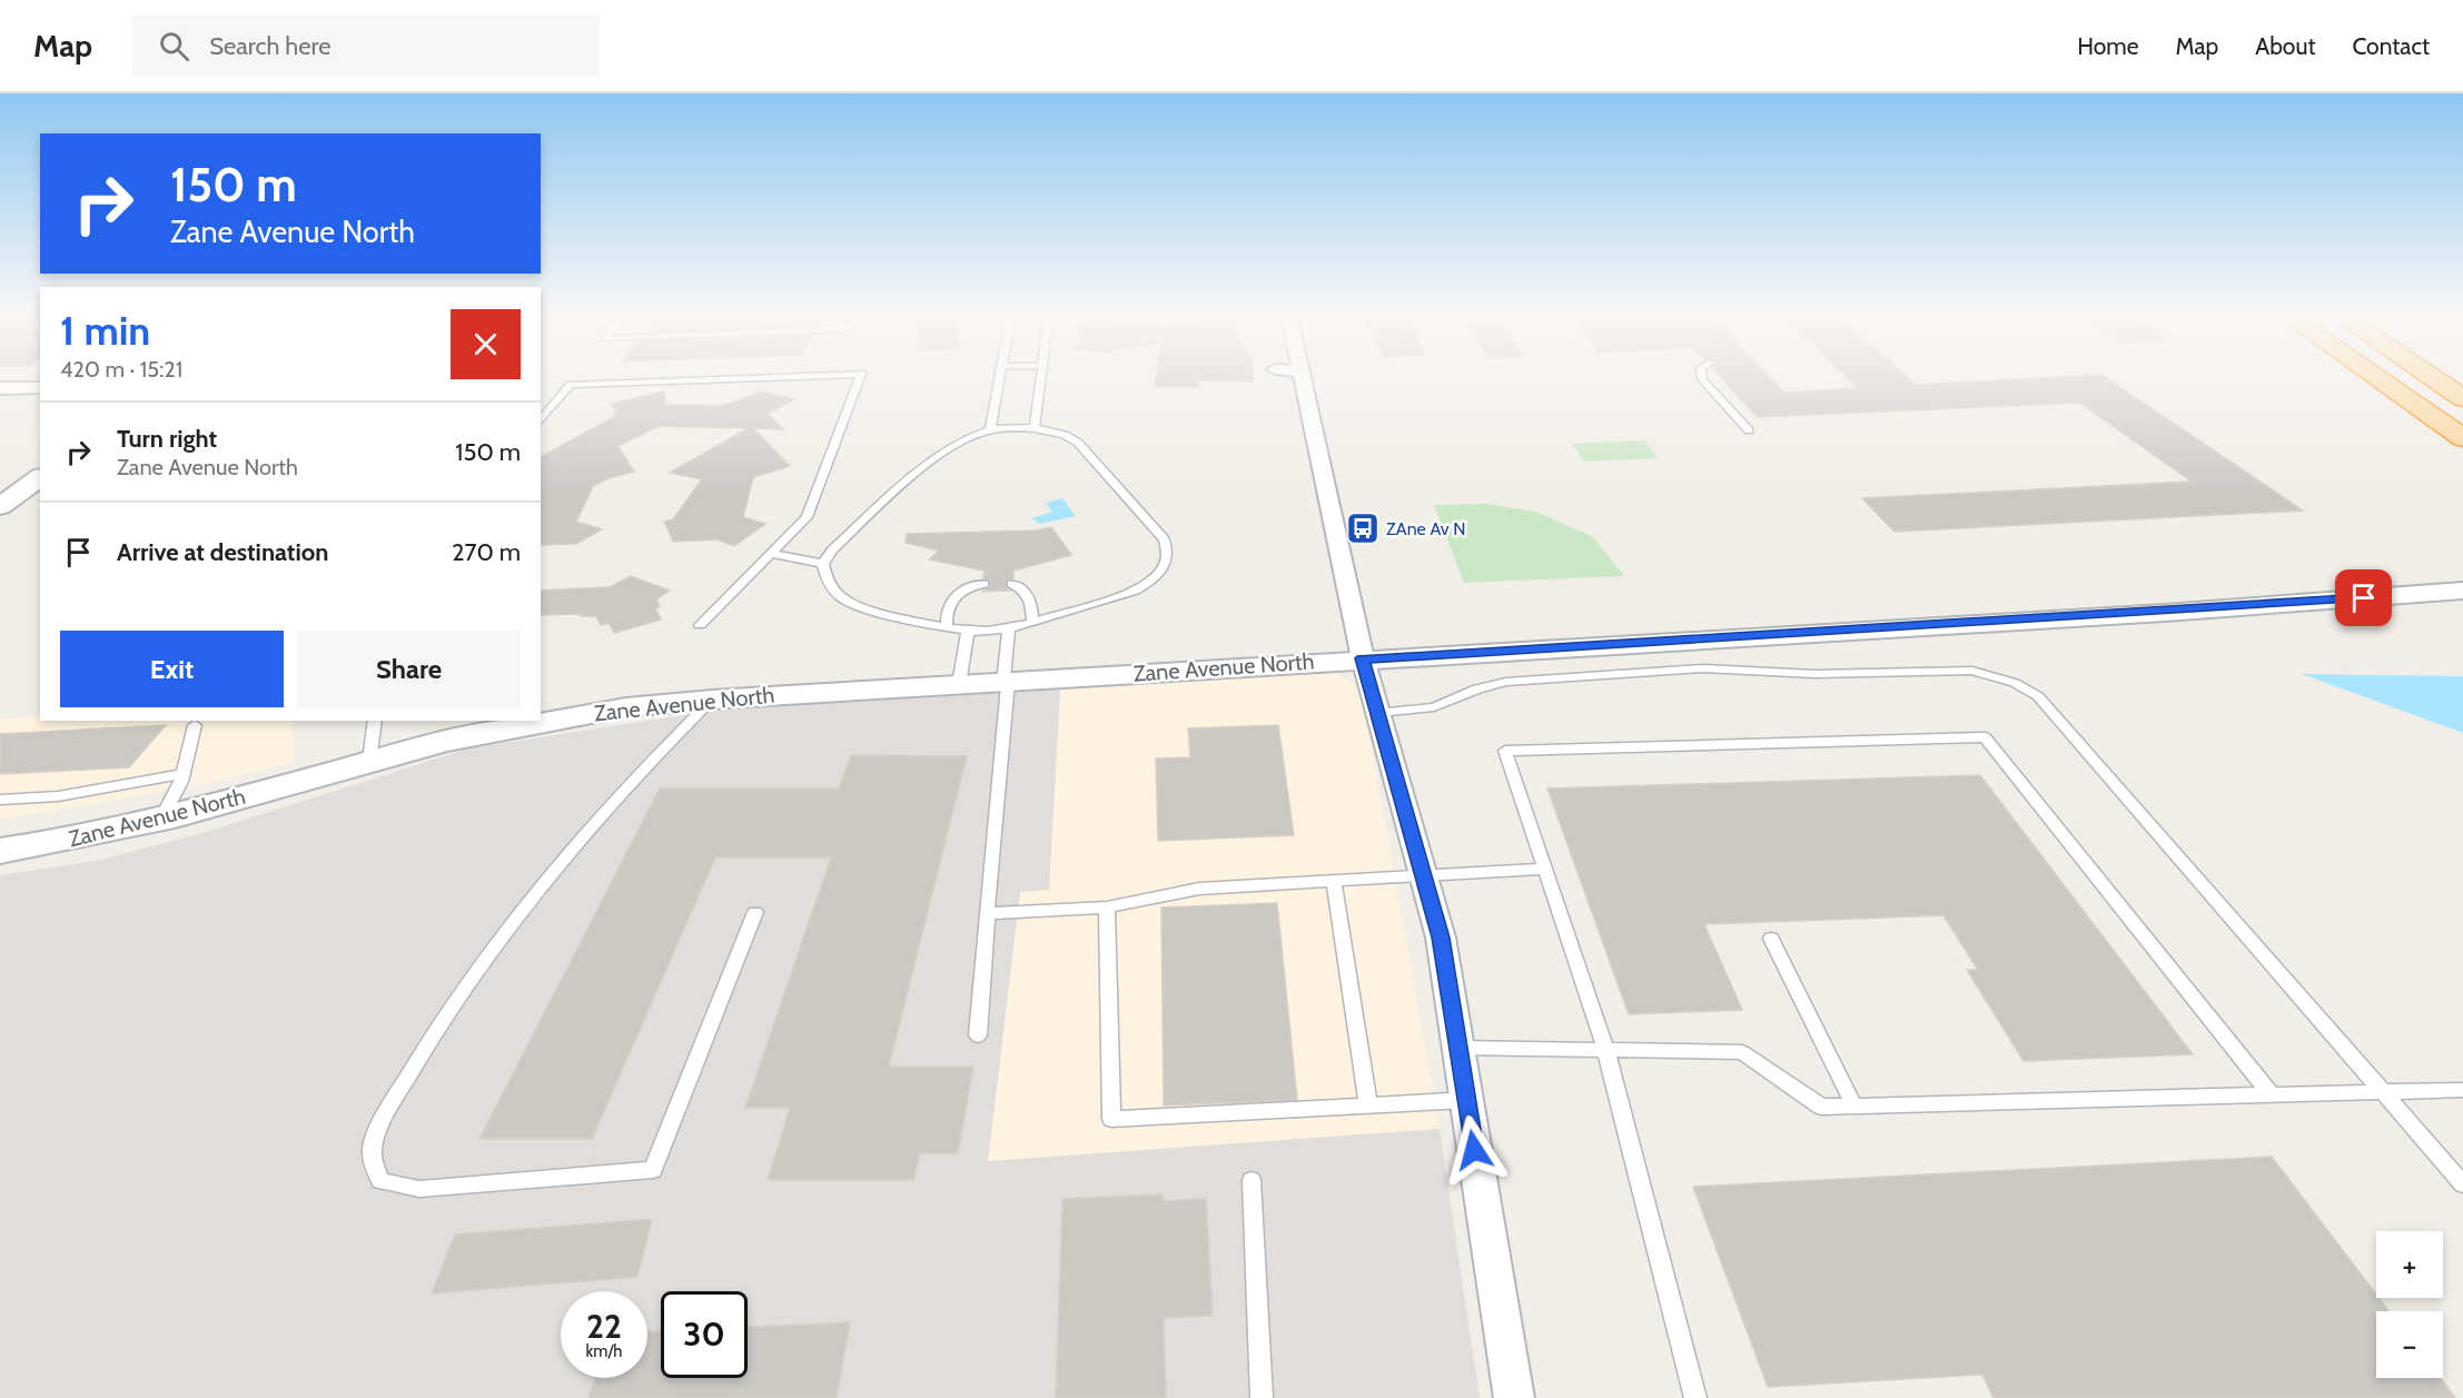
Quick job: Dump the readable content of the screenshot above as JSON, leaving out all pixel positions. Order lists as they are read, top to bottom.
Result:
{
  "streets": {
    "street": ["Zane Avenue North"]
  },
  "places": {
    "bus stop": ["ZAne Av N"]
  },
  "page": {
    "header": "Map",
    "search": "Search here",
    "nav": [
      "Home",
      "Map",
      "About",
      "Contact"
    ],
    "turn": ["150 m", "Zane Avenue North"],
    "heading": ["1 min", "420 m · 15:21"],
    "list": [
      {
        "name": "Turn right",
        "note": "Zane Avenue North",
        "value": "150 m"
      },
      {
        "name": "Arrive at destination",
        "value": "270 m"
      }
    ],
    "buttons": ["Exit", "Share"],
    "map_buttons": ["+", "−"],
    "speed": "22 km/h",
    "limit": "30"
  }
}
